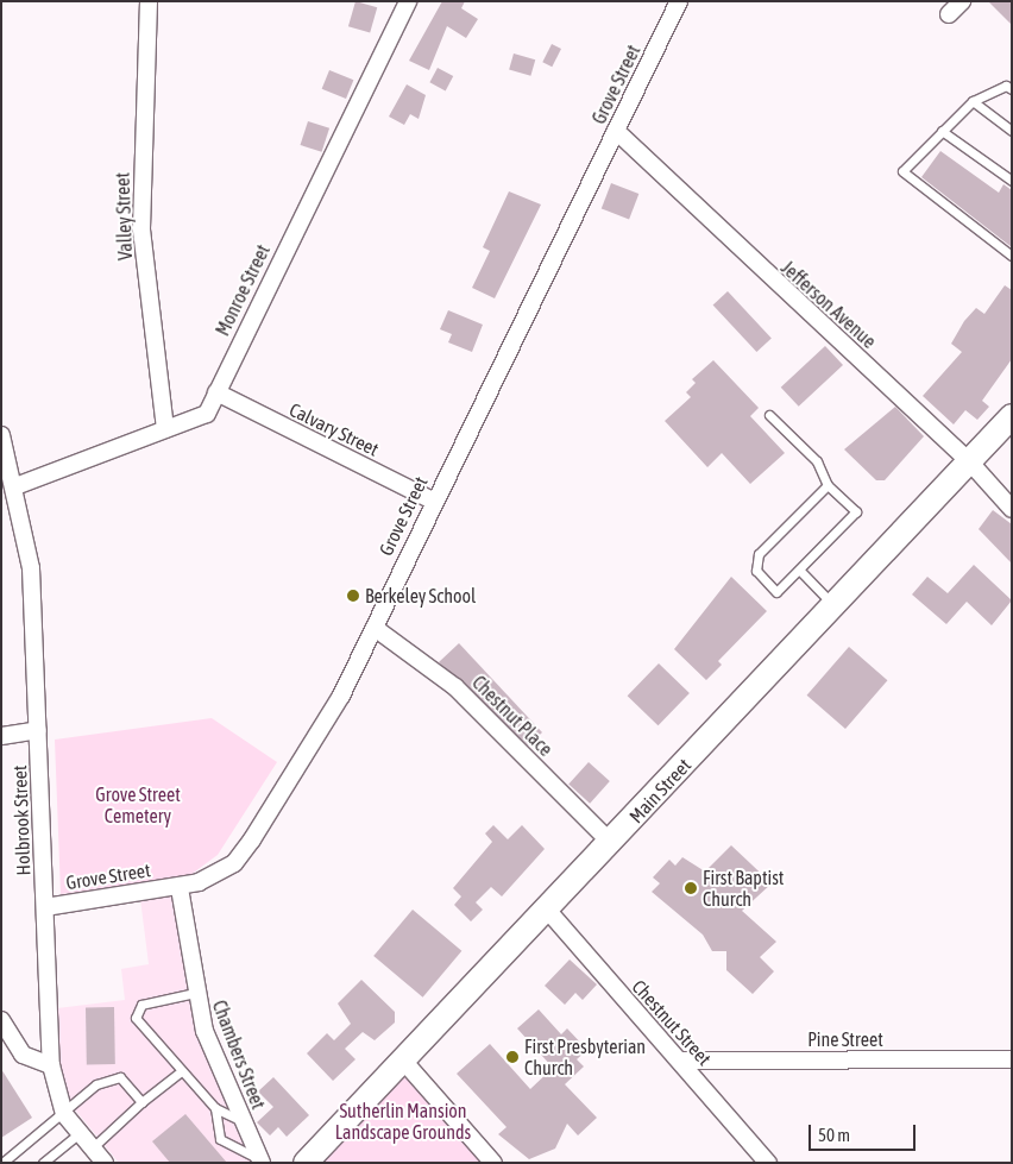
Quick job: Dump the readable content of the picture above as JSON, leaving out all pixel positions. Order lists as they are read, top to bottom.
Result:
{
  "streets": {
    "main road": ["Main Street"],
    "street": [
      "Grove Street",
      "Valley Street",
      "Monroe Street",
      "Jefferson Avenue",
      "Calvary Street",
      "Chestnut Place",
      "Holbrook Street",
      "Chestnut Street",
      "Pine Street",
      "Chambers Street"
    ]
  },
  "crossings": [
    ["Grove Street", "Jefferson Avenue"],
    ["Grove Street", "Calvary Street"],
    ["Grove Street", "Chestnut Place"],
    ["Grove Street", "Holbrook Street"],
    ["Grove Street", "Chambers Street"],
    ["Valley Street", "Monroe Street"],
    ["Monroe Street", "Calvary Street"],
    ["Monroe Street", "Holbrook Street"],
    ["Jefferson Avenue", "Main Street"],
    ["Chestnut Place", "Main Street"],
    ["Main Street", "Chestnut Street"],
    ["Chestnut Street", "Pine Street"]
  ],
  "parks": ["Grove Street Cemetery", "Sutherlin Mansion Landscape Grounds"],
  "places": ["Berkeley School", "First Baptist Church", "First Presbyterian Church"],
  "scale_bar": "50 m"
}
